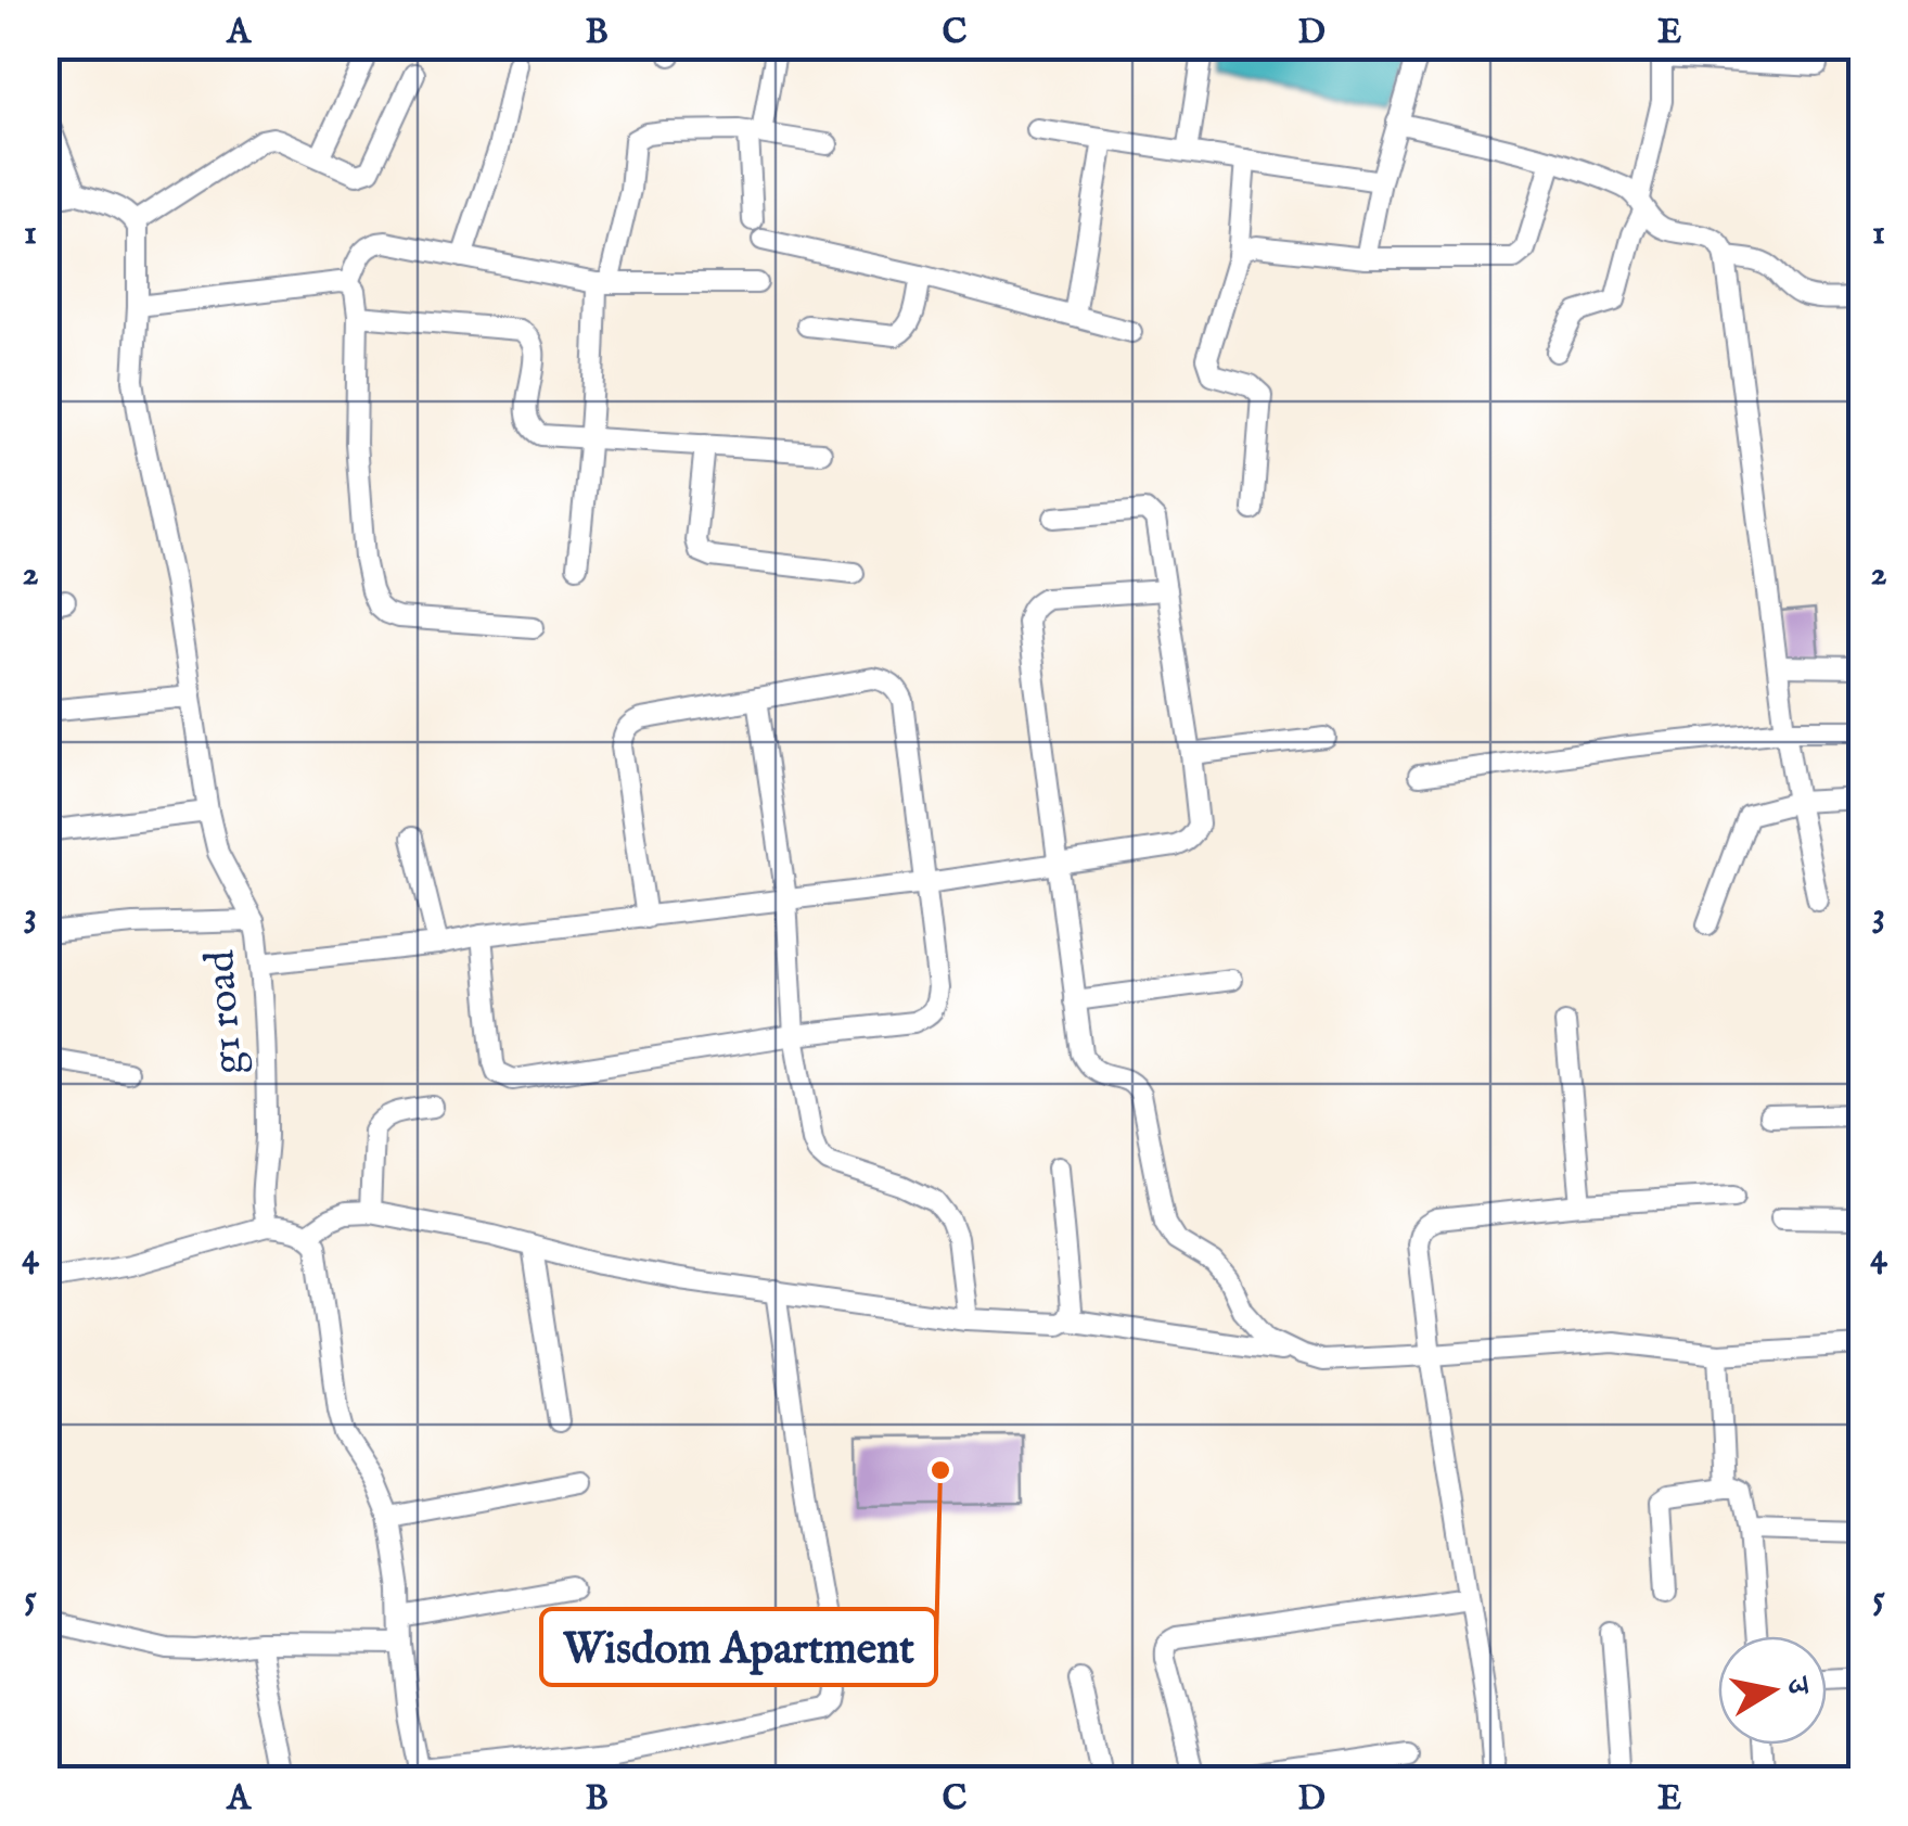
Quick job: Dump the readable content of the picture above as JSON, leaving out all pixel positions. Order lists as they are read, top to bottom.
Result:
{
  "streets": {
    "street": ["g1 road"]
  },
  "places": ["Wisdom Apartment"],
  "north": "right",
  "grid": {
    "columns": [
      "A",
      "B",
      "C",
      "D",
      "E"
    ],
    "rows": [
      "1",
      "2",
      "3",
      "4",
      "5"
    ]
  }
}
